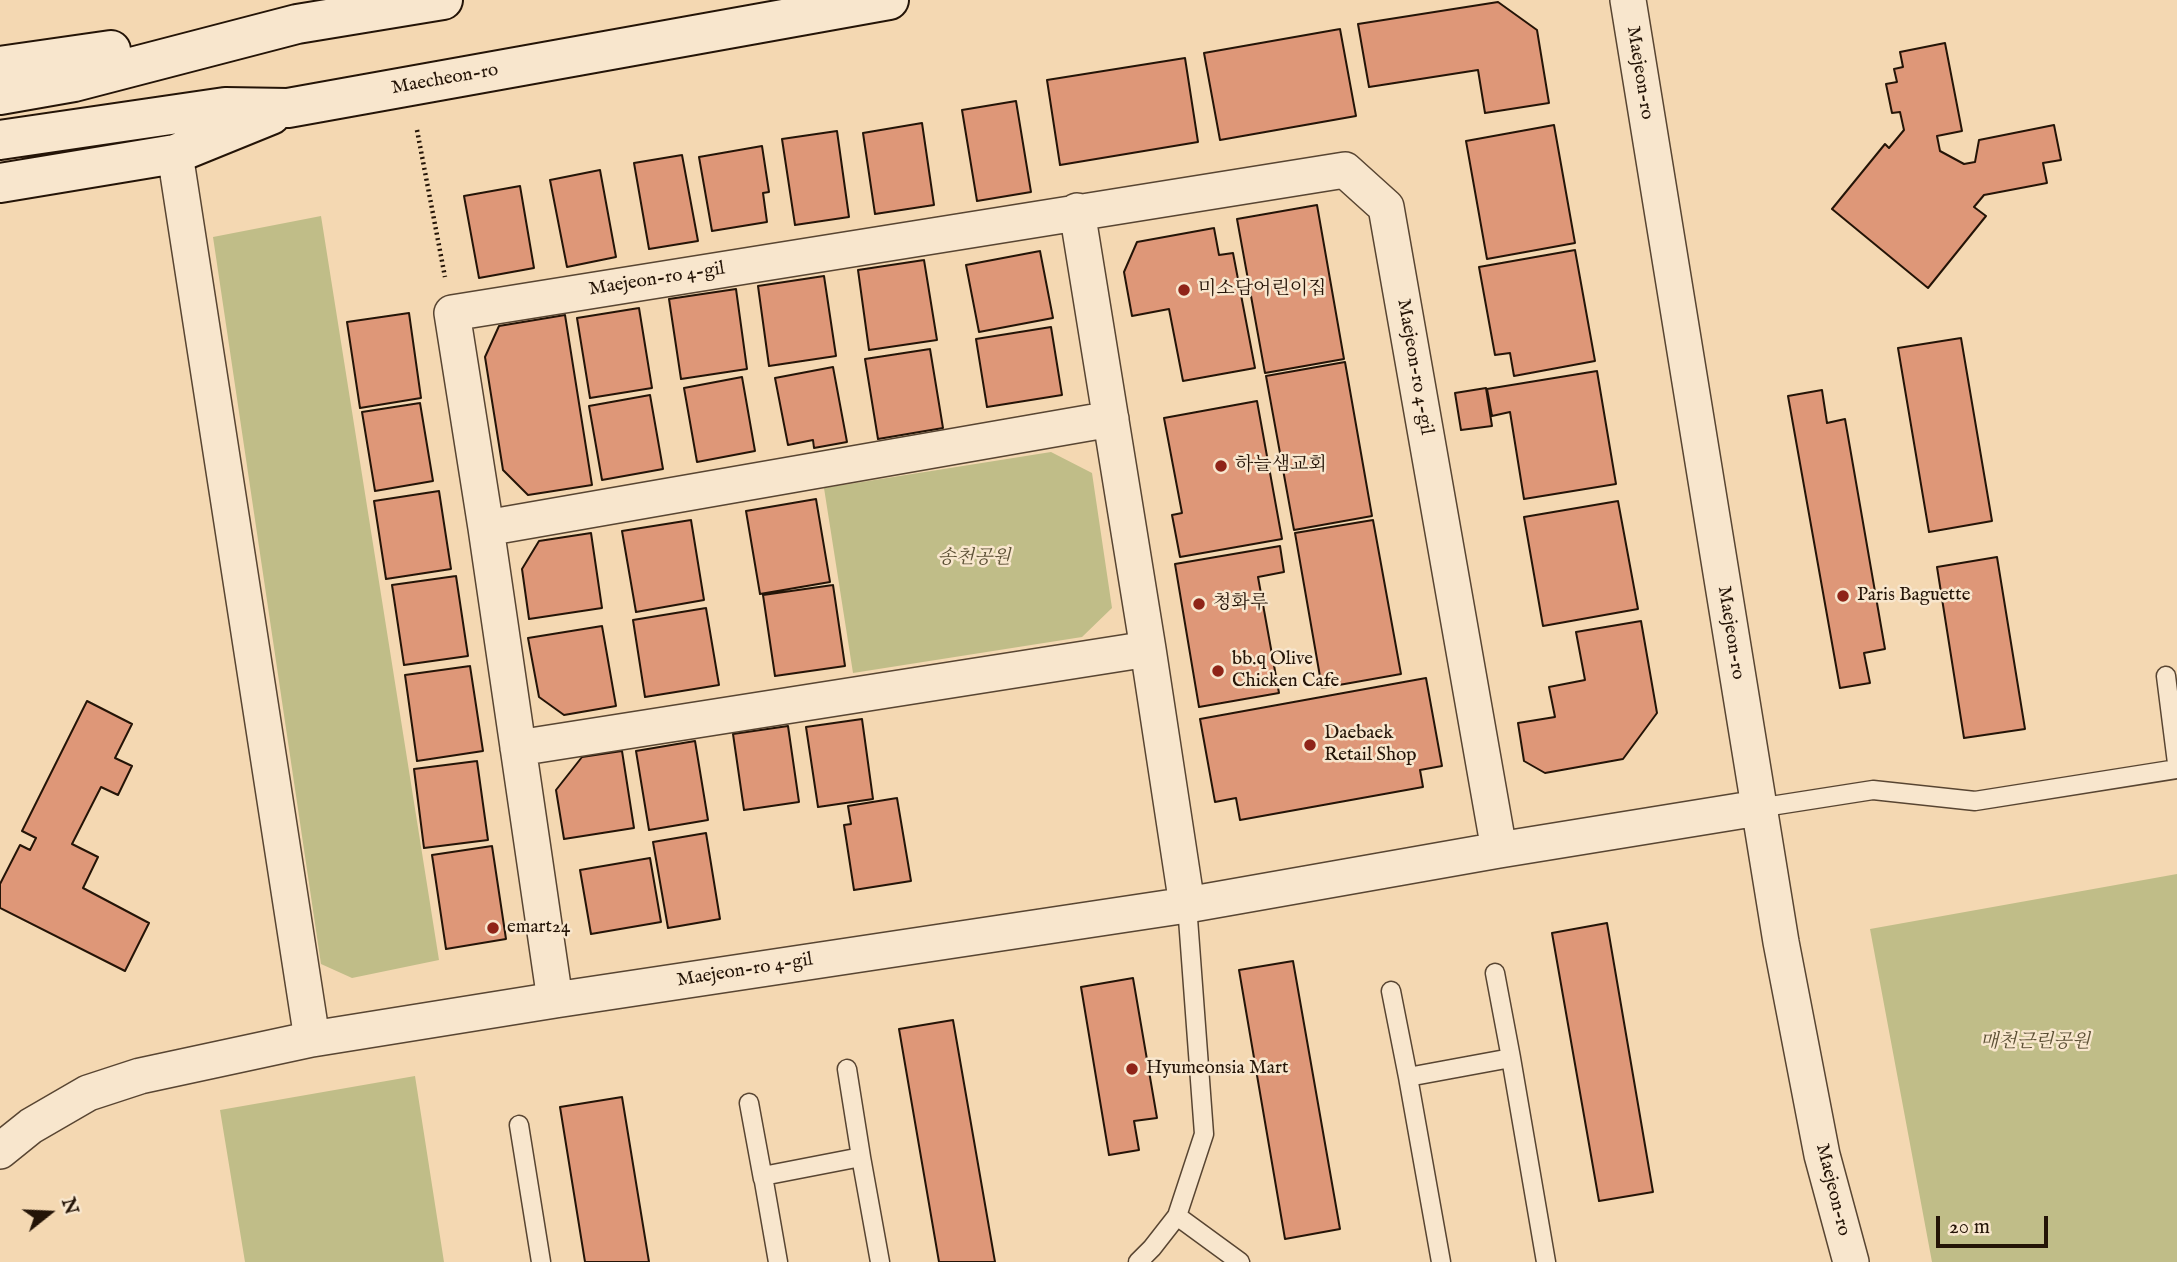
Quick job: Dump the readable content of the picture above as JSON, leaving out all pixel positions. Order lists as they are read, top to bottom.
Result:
{
  "streets": {
    "main road": ["Maecheon-ro"],
    "street": ["Maejeon-ro", "Maejeon-ro 4-gil"]
  },
  "crossings": [
    ["Maejeon-ro", "Maejeon-ro 4-gil"]
  ],
  "parks": ["송천공원", "매천근린공원"],
  "places": [
    "미소담어린이집",
    "하늘샘교회",
    "Paris Baguette",
    "청화루",
    "bb.q Olive Chicken Cafe",
    "Daebaek Retail Shop",
    "emart24",
    "Hyumeonsia Mart"
  ],
  "scale_bar": "20 m",
  "north": "right"
}
